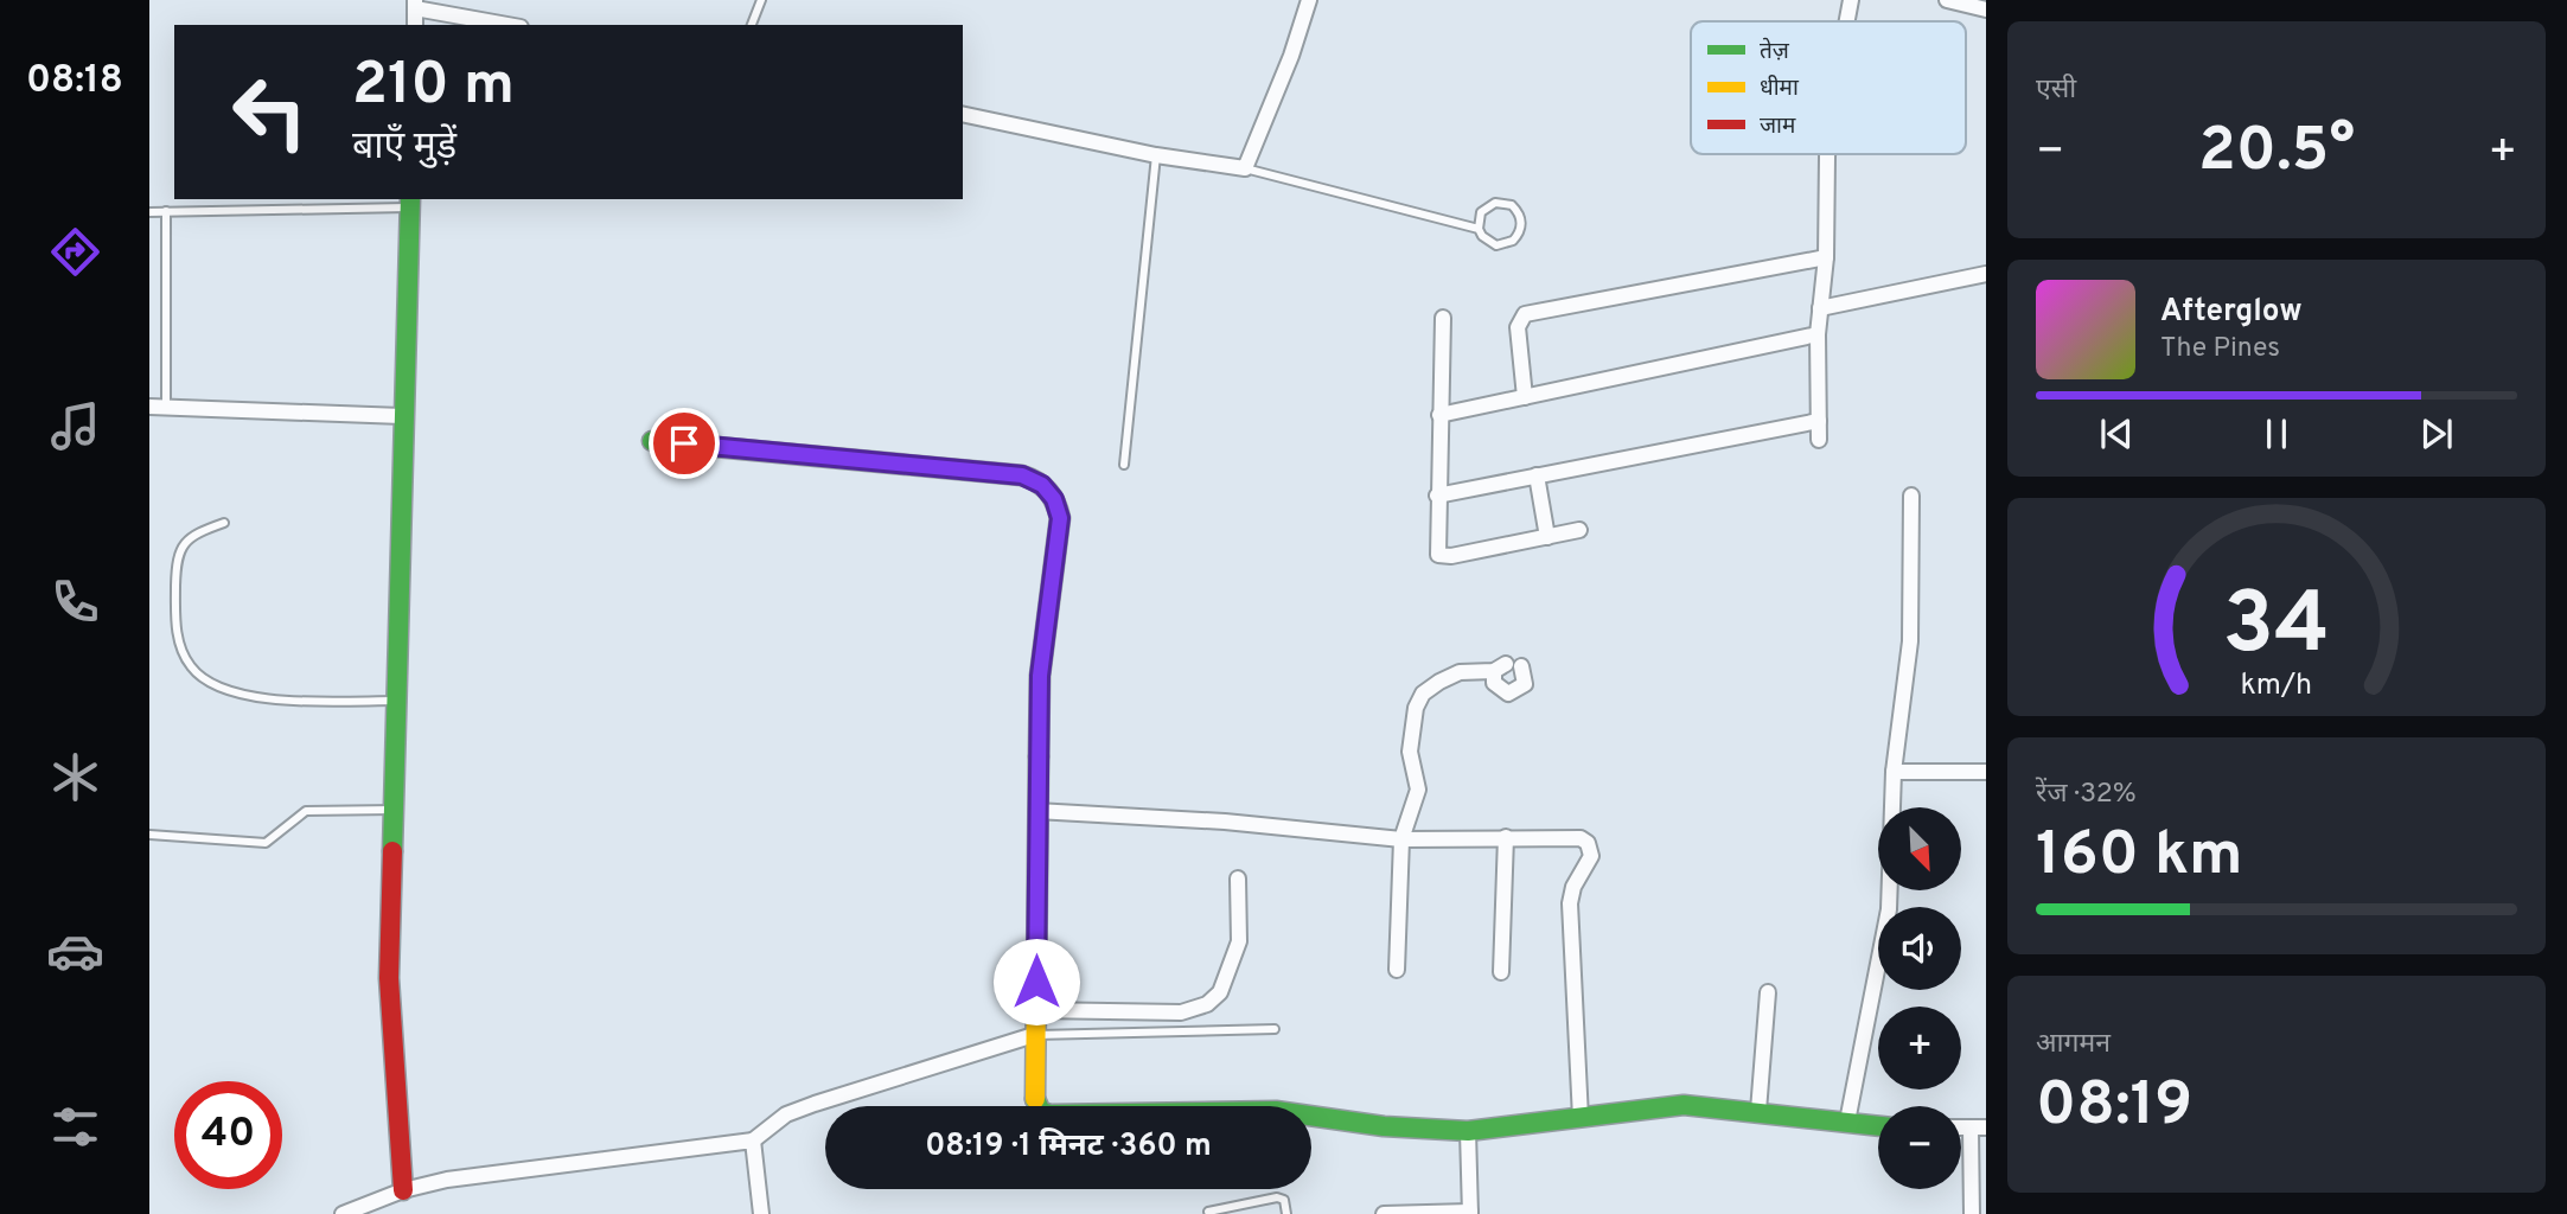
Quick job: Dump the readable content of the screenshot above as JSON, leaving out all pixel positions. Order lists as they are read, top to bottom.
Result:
{
  "legend": ["तेज़", "धीमा", "जाम"],
  "north": "bottom right",
  "page": {
    "tabs": "08:18",
    "tile": [
      "एसी",
      ["रेंज · 32%", "160 km"],
      ["आगमन", "08:19"]
    ],
    "turn": ["210 m", "बाएँ मुड़ें"],
    "heat": ["−", "20.5°", "+"],
    "song": ["Afterglow", "The Pines"],
    "map_buttons": ["+", "−"],
    "limit": "40",
    "trip": "08:19 · 1 मिनट · 360 m",
    "gauge": ["34", "km/h"]
  }
}
